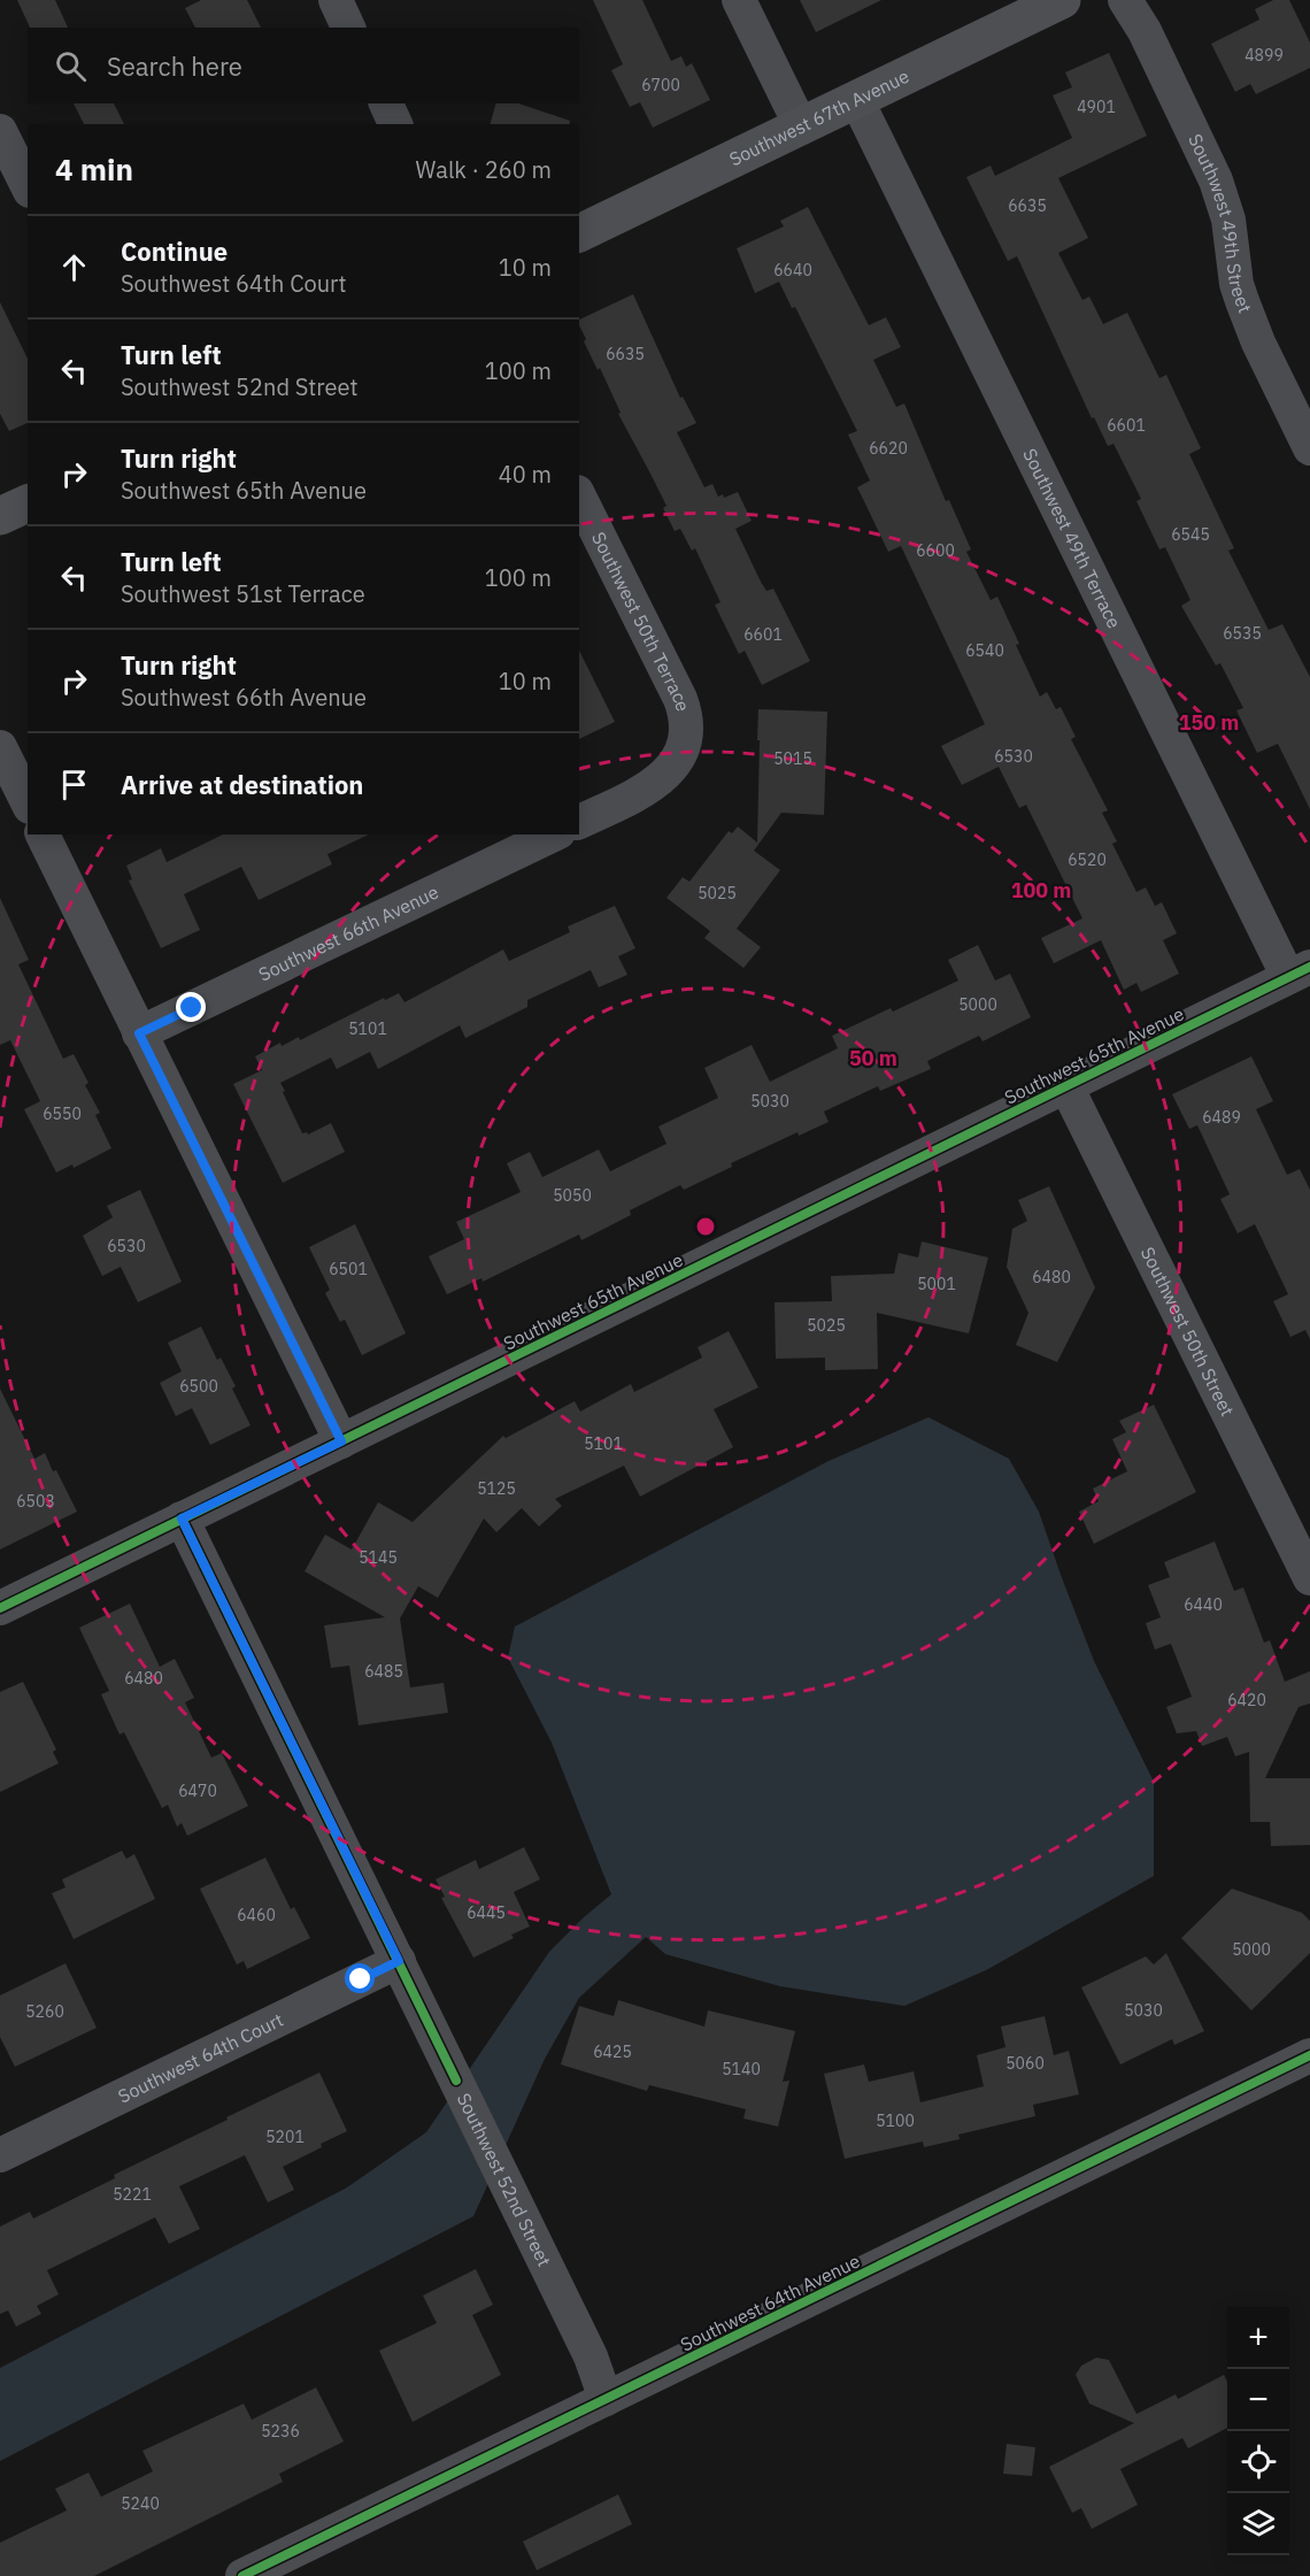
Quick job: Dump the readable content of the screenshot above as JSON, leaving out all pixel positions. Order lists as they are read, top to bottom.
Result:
{
  "streets": {
    "main road": ["Southwest 67th Avenue"],
    "street": [
      "Southwest 49th Street",
      "Southwest 49th Terrace",
      "Southwest 50th Terrace",
      "Southwest 66th Avenue",
      "Southwest 65th Avenue",
      "Southwest 50th Street",
      "Southwest 64th Court",
      "Southwest 52nd Street",
      "Southwest 64th Avenue"
    ]
  },
  "crossings": [
    ["Southwest 67th Avenue", "Southwest 49th Terrace"],
    ["Southwest 49th Terrace", "Southwest 65th Avenue"],
    ["Southwest 65th Avenue", "Southwest 50th Street"],
    ["Southwest 65th Avenue", "Southwest 52nd Street"],
    ["Southwest 64th Court", "Southwest 52nd Street"],
    ["Southwest 52nd Street", "Southwest 64th Avenue"]
  ],
  "house_numbers": [
    "4899",
    "6700",
    "4901",
    "6635",
    "6640",
    "6635",
    "6601",
    "6620",
    "6545",
    "6600",
    "6535",
    "6601",
    "6540",
    "6530",
    "5015",
    "6520",
    "5025",
    "5000",
    "5101",
    "5030",
    "6550",
    "6489",
    "5050",
    "6530",
    "6501",
    "6480",
    "5001",
    "5025",
    "6500",
    "5101",
    "5125",
    "6503",
    "5145",
    "6440",
    "6485",
    "6480",
    "6420",
    "6470",
    "6445",
    "6460",
    "5000",
    "5030",
    "5260",
    "6425",
    "5060",
    "5140",
    "5100",
    "5201",
    "5221",
    "5236",
    "5240"
  ],
  "page": {
    "search": "Search here",
    "heading": ["4 min", "Walk · 260 m"],
    "list": [
      ["Continue", "Southwest 64th Court", "10 m"],
      ["Turn left", "Southwest 52nd Street", "100 m"],
      ["Turn right", "Southwest 65th Avenue", "40 m"],
      ["Turn left", "Southwest 51st Terrace", "100 m"],
      ["Turn right", "Southwest 66th Avenue", "10 m"],
      "Arrive at destination"
    ],
    "map_buttons": ["+", "−"]
  },
  "rings": ["150 m", "100 m", "50 m"]
}
